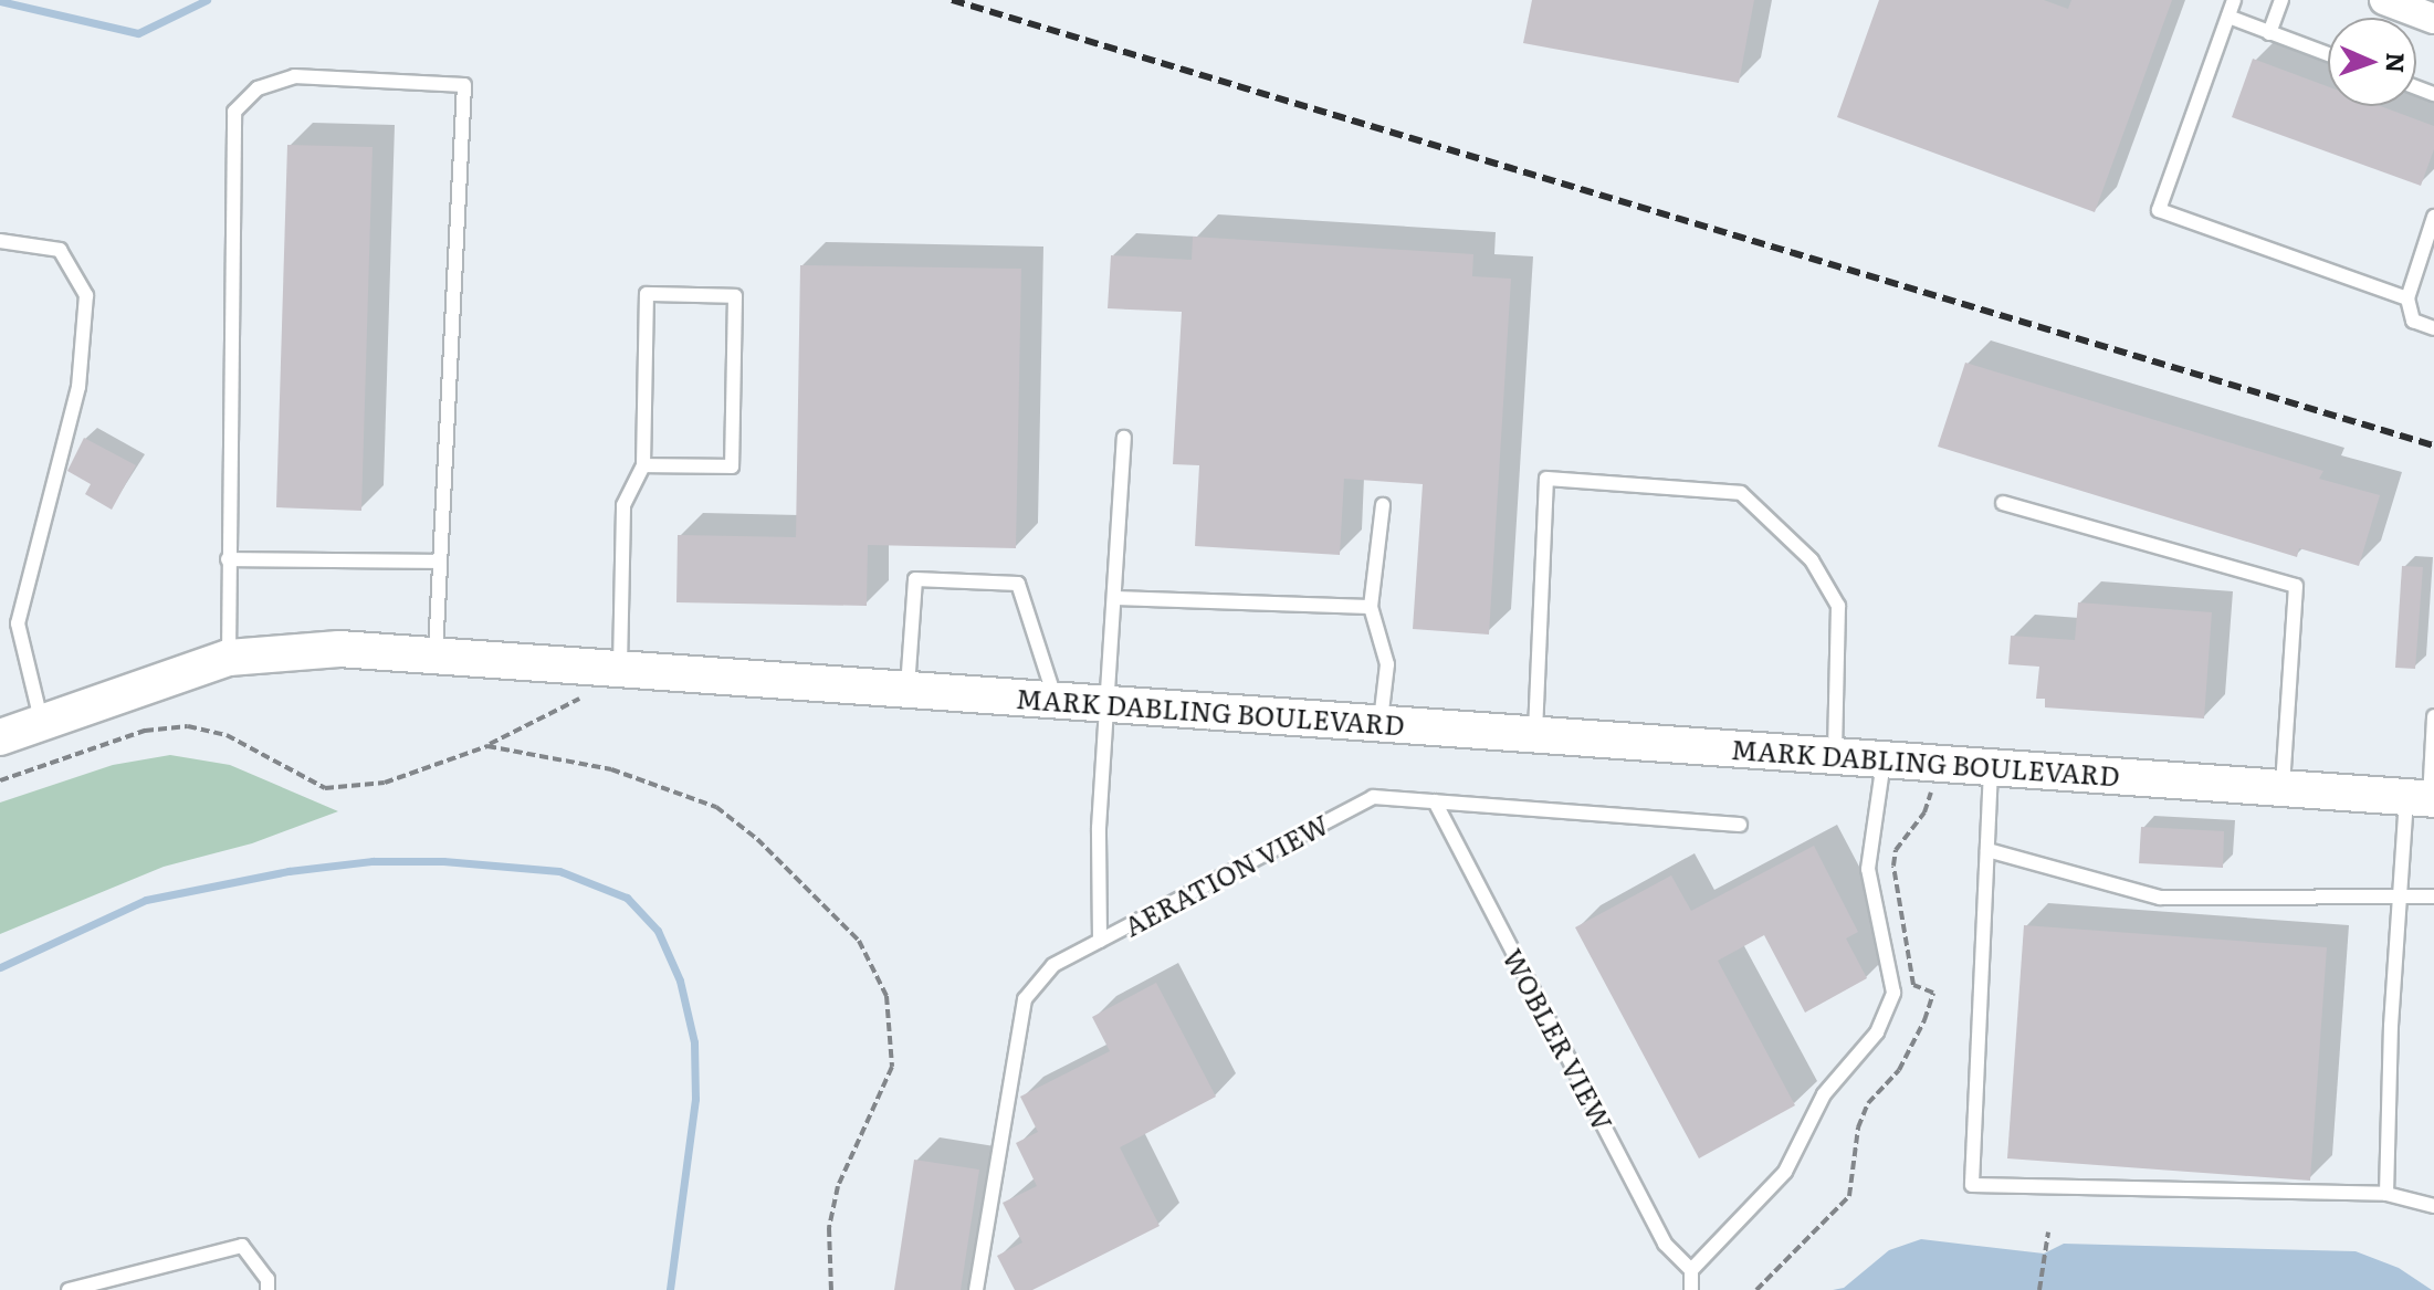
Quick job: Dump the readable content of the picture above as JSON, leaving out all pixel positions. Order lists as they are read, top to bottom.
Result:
{
  "streets": {
    "street": ["MARK DABLING BOULEVARD"],
    "lane": ["AERATION VIEW", "WOBLER VIEW"]
  },
  "crossings": [
    ["AERATION VIEW", "WOBLER VIEW"]
  ],
  "north": "right"
}
